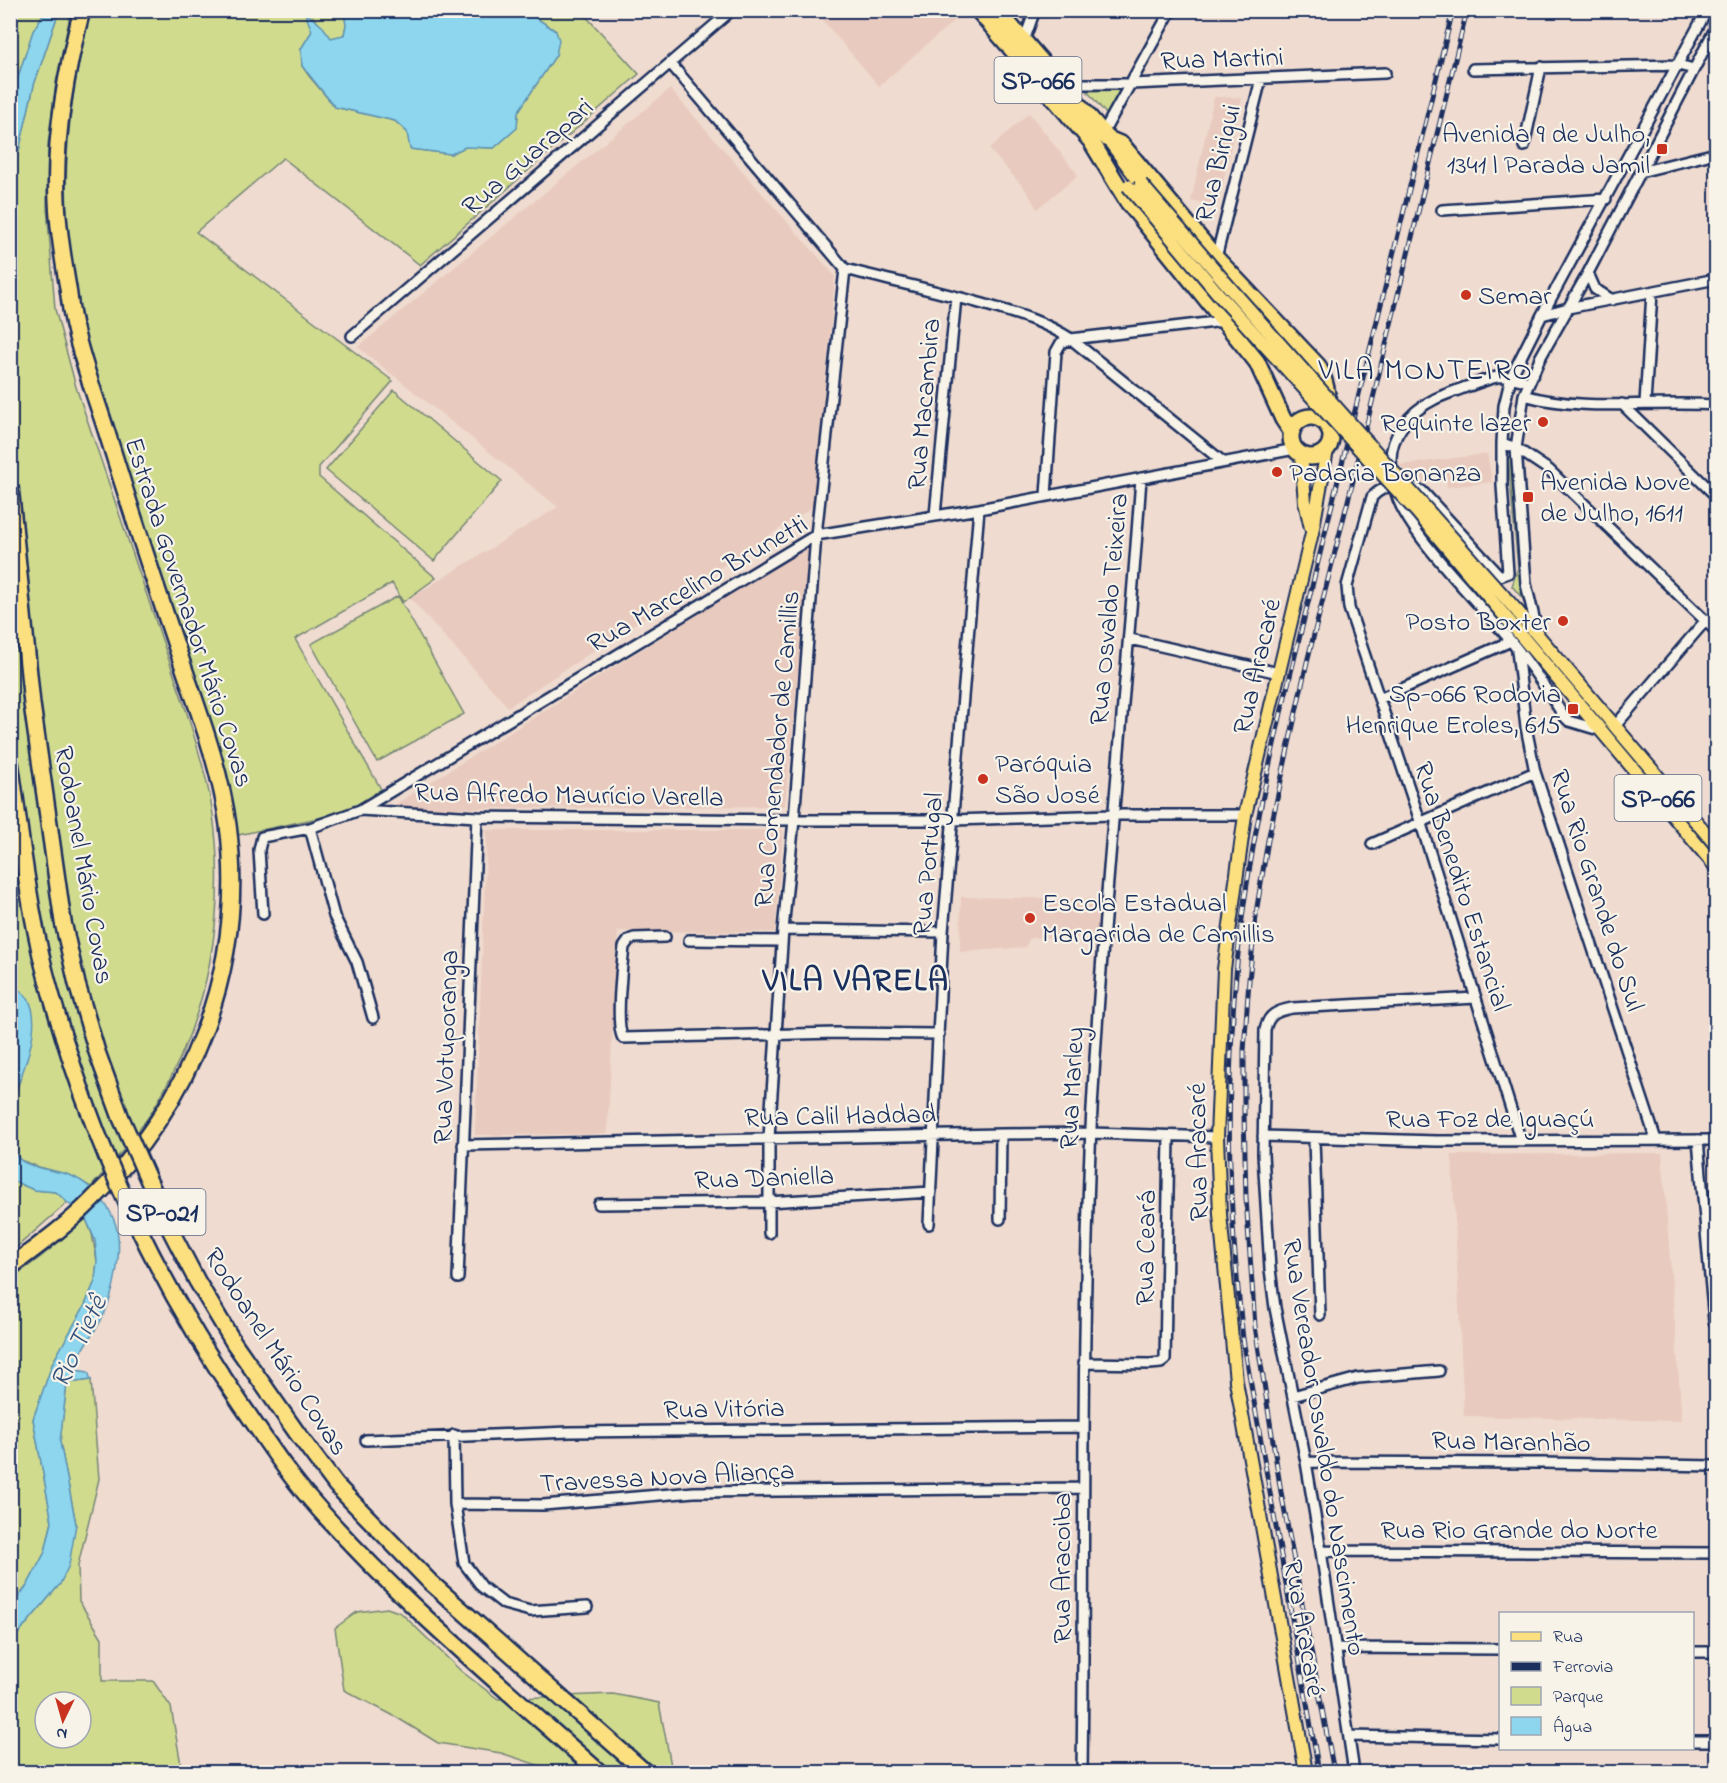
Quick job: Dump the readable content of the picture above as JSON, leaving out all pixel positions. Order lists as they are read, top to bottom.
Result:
{
  "streets": {
    "highway": [
      "SP-066",
      "Estrada Governador Mário Covas",
      "Rodoanel Mário Covas",
      "SP-021"
    ],
    "main road": ["Rua Aracaré"],
    "street": [
      "Rua Martini",
      "Rua Guarapari",
      "Rua Birigui",
      "Rua Macambira",
      "Rua Marcelino Brunetti",
      "Rua Osvaldo Teixeira",
      "Rua Comendador de Camillis",
      "Rua Alfredo Maurício Varella",
      "Rua Portugal",
      "Rua Benedito Estancial",
      "Rua Rio Grande do Sul",
      "Rua Votuporanga",
      "Rua Marley",
      "Rua Calil Haddad",
      "Rua Foz de Iguaçú",
      "Rua Daniella",
      "Rua Ceará",
      "Rua Vitória",
      "Rua Maranhão",
      "Rua Vereador Osvaldo do Nascimento",
      "Travessa Nova Aliança",
      "Rua Rio Grande do Norte",
      "Rua Aracoiba"
    ]
  },
  "crossings": [
    ["Rua Martini", "SP-066"],
    ["Rua Martini", "Rua Birigui"],
    ["Rua Macambira", "Rua Marcelino Brunetti"],
    ["Rua Marcelino Brunetti", "Rua Osvaldo Teixeira"],
    ["Rua Marcelino Brunetti", "Rua Aracaré"],
    ["Rua Marcelino Brunetti", "Rua Comendador de Camillis"],
    ["Rua Marcelino Brunetti", "Rua Alfredo Maurício Varella"],
    ["Rua Marcelino Brunetti", "Rua Portugal"],
    ["Rua Osvaldo Teixeira", "Rua Alfredo Maurício Varella"],
    ["Rua Osvaldo Teixeira", "Rua Marley"],
    ["Rua Aracaré", "Rua Alfredo Maurício Varella"],
    ["Rua Aracaré", "Rua Calil Haddad"],
    ["Rua Comendador de Camillis", "Rua Alfredo Maurício Varella"],
    ["Rua Comendador de Camillis", "Rua Calil Haddad"],
    ["Rua Comendador de Camillis", "Rua Daniella"],
    ["Rua Alfredo Maurício Varella", "Rua Portugal"],
    ["Rua Alfredo Maurício Varella", "Rua Votuporanga"],
    ["Rua Alfredo Maurício Varella", "Rua Marley"],
    ["Rua Portugal", "Rua Calil Haddad"],
    ["Rua Portugal", "Rua Daniella"],
    ["Rua Benedito Estancial", "Rua Foz de Iguaçú"],
    ["Rua Benedito Estancial", "Rua Vereador Osvaldo do Nascimento"],
    ["Rua Rio Grande do Sul", "Rua Foz de Iguaçú"],
    ["Rua Votuporanga", "Rua Calil Haddad"],
    ["Rua Marley", "Rua Calil Haddad"],
    ["Rua Marley", "Rua Ceará"],
    ["Rua Marley", "Rua Aracoiba"],
    ["Rua Calil Haddad", "Rua Ceará"],
    ["Rua Foz de Iguaçú", "Rua Vereador Osvaldo do Nascimento"],
    ["Rua Ceará", "Rua Aracoiba"],
    ["Rua Vitória", "Rua Aracoiba"],
    ["Rua Maranhão", "Rua Vereador Osvaldo do Nascimento"],
    ["Rua Vereador Osvaldo do Nascimento", "Rua Rio Grande do Norte"],
    ["Travessa Nova Aliança", "Rua Aracoiba"]
  ],
  "districts": ["VILA MONTEIRO", "VILA VARELA"],
  "water": ["Rio Tietê"],
  "places": {
    "transit": ["Avenida 9 de Julho, 1341 | Parada Jamil", "Avenida Nove de Julho, 1611", "Sp-066 Rodovia Henrique Eroles, 615"],
    "other": [
      "Semar",
      "Requinte lazer",
      "Padaria Bonanza",
      "Posto Boxter",
      "Paróquia São José",
      "Escola Estadual Margarida de Camillis"
    ]
  },
  "legend": [
    "Rua",
    "Ferrovia",
    "Parque",
    "Água"
  ],
  "north": "bottom"
}
